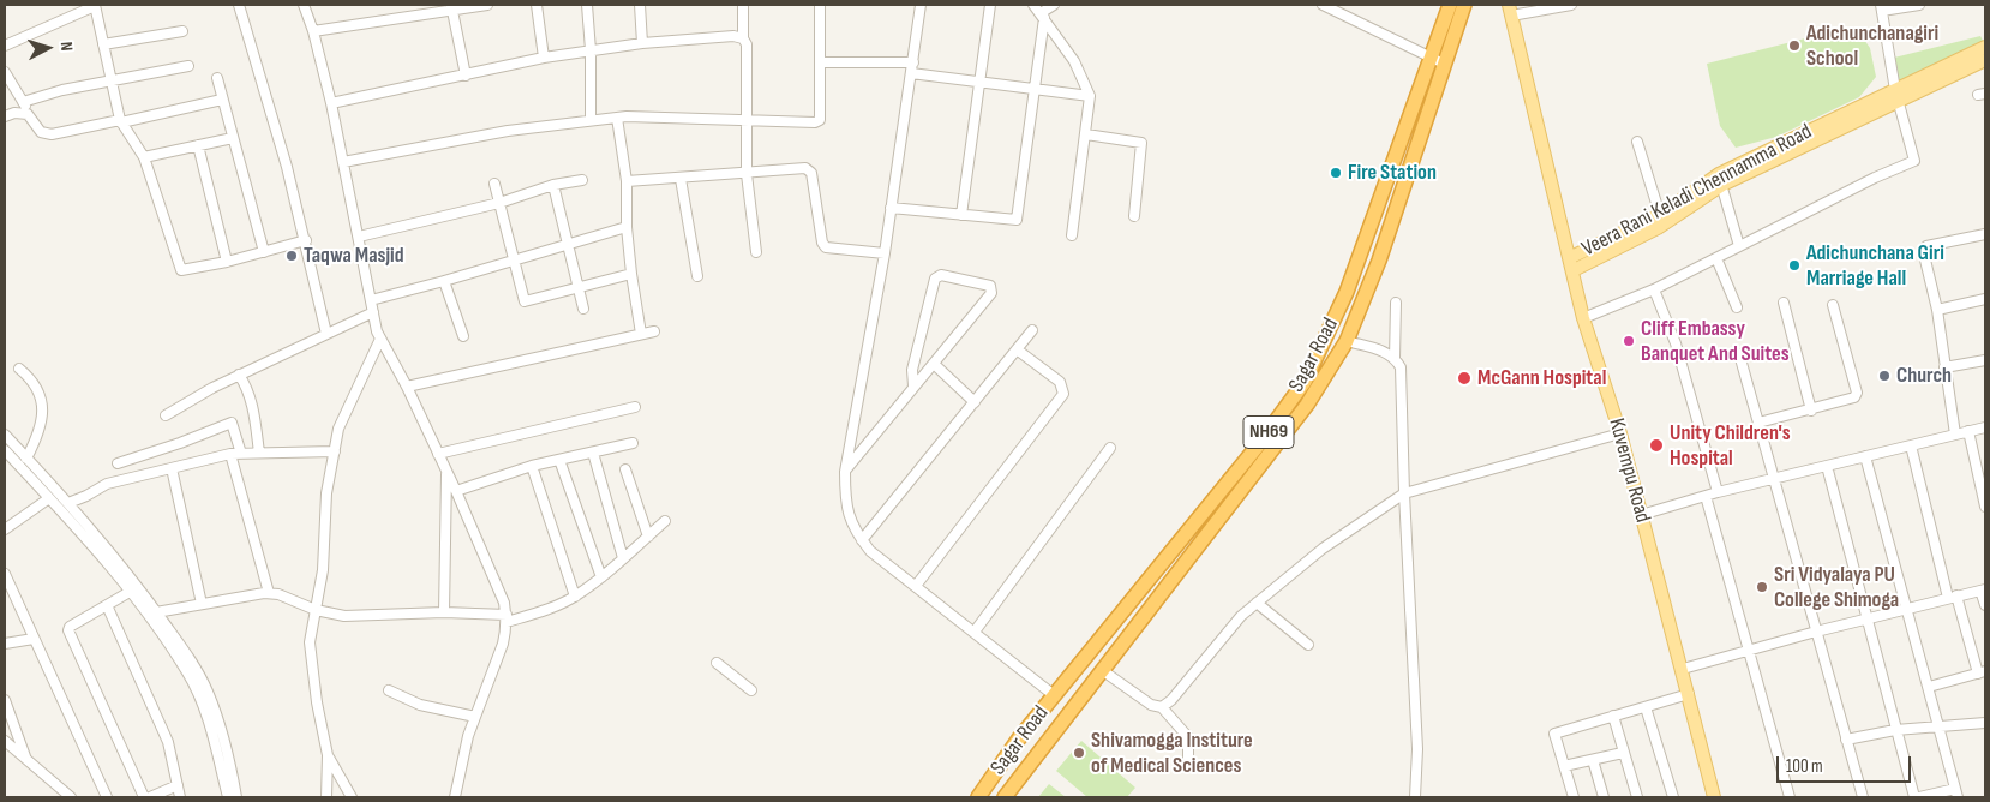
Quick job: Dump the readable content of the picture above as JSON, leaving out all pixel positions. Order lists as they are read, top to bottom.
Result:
{
  "streets": {
    "highway": ["Sagar Road", "NH69"],
    "main road": ["Veera Rani Keladi Chennamma Road", "Kuvempu Road"]
  },
  "crossings": [
    ["Veera Rani Keladi Chennamma Road", "Kuvempu Road"]
  ],
  "places": [
    "Adichunchanagiri School",
    "Fire Station",
    "Taqwa Masjid",
    "Adichunchana Giri Marriage Hall",
    "Cliff Embassy Banquet And Suites",
    "Church",
    "McGann Hospital",
    "Unity Children's Hospital",
    "Sri Vidyalaya PU College Shimoga",
    "Shivamogga Institure of Medical Sciences"
  ],
  "scale_bar": "100 m",
  "north": "right"
}
